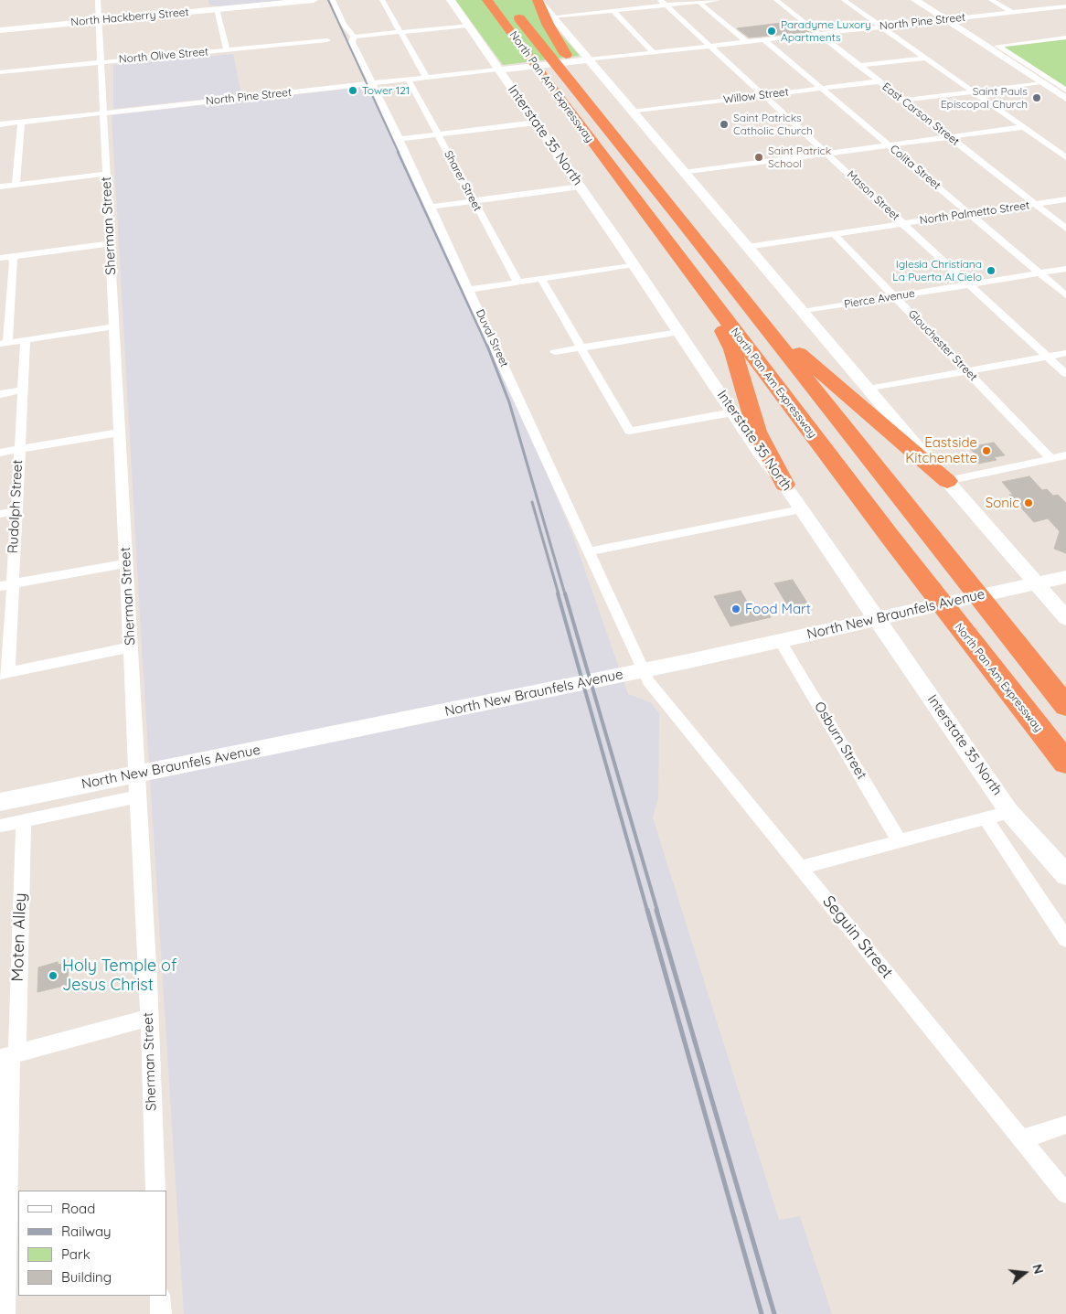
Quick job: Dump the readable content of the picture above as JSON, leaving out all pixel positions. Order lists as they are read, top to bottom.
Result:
{
  "streets": {
    "highway": ["North Pan Am Expressway"],
    "main road": [
      "North Hackberry Street",
      "North Pine Street",
      "Interstate 35 North",
      "North New Braunfels Avenue"
    ],
    "street": [
      "North Olive Street",
      "Willow Street",
      "East Carson Street",
      "Colita Street",
      "Sharer Street",
      "Mason Street",
      "North Palmetto Street",
      "Sherman Street",
      "Pierce Avenue",
      "Duval Street",
      "Glouchester Street",
      "Rudolph Street",
      "Osburn Street",
      "Moten Alley",
      "Seguin Street"
    ]
  },
  "crossings": [
    ["North Hackberry Street", "Sherman Street"],
    ["North Pine Street", "East Carson Street"],
    ["North Pine Street", "Interstate 35 North"],
    ["North Pine Street", "Colita Street"],
    ["North Pine Street", "Sharer Street"],
    ["North Pine Street", "Mason Street"],
    ["North Pine Street", "Sherman Street"],
    ["North Pine Street", "Duval Street"],
    ["North Olive Street", "Sherman Street"],
    ["Willow Street", "East Carson Street"],
    ["Willow Street", "Colita Street"],
    ["Willow Street", "Mason Street"],
    ["East Carson Street", "North Palmetto Street"],
    ["Interstate 35 North", "North New Braunfels Avenue"],
    ["Colita Street", "North Palmetto Street"],
    ["Colita Street", "Pierce Avenue"],
    ["Mason Street", "North Palmetto Street"],
    ["Mason Street", "Pierce Avenue"],
    ["North Palmetto Street", "Glouchester Street"],
    ["Sherman Street", "North New Braunfels Avenue"],
    ["Pierce Avenue", "Glouchester Street"],
    ["Duval Street", "Seguin Street"],
    ["North New Braunfels Avenue", "Osburn Street"],
    ["North New Braunfels Avenue", "Moten Alley"]
  ],
  "places": [
    "Paradyme Luxory Apartments",
    "Tower 121",
    "Saint Pauls Episcopal Church",
    "Saint Patricks Catholic Church",
    "Saint Patrick School",
    "Iglesia Christiana La Puerta Al Cielo",
    "Eastside Kitchenette",
    "Sonic",
    "Food Mart",
    "Holy Temple of Jesus Christ"
  ],
  "legend": [
    "Road",
    "Railway",
    "Park",
    "Building"
  ],
  "north": "right"
}
